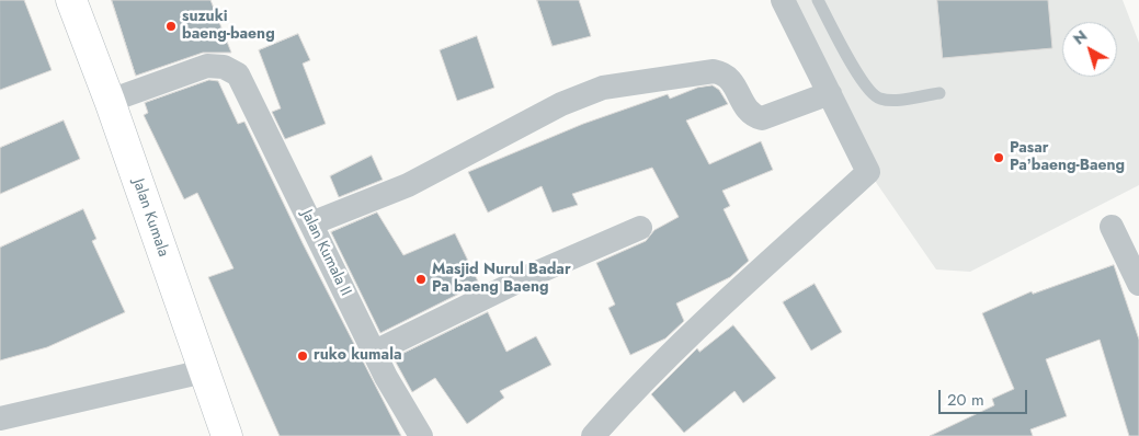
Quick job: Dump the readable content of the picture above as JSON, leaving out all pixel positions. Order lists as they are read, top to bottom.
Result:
{
  "streets": {
    "main road": ["Jalan Kumala"],
    "street": ["Jalan Kumala II"]
  },
  "crossings": [
    ["Jalan Kumala", "Jalan Kumala II"]
  ],
  "places": [
    "suzuki baeng-baeng",
    "Pasar Paʼbaeng-Baeng",
    "Masjid Nurul Badar Pa baeng Baeng",
    "ruko kumala"
  ],
  "scale_bar": "20 m",
  "north": "top left"
}
